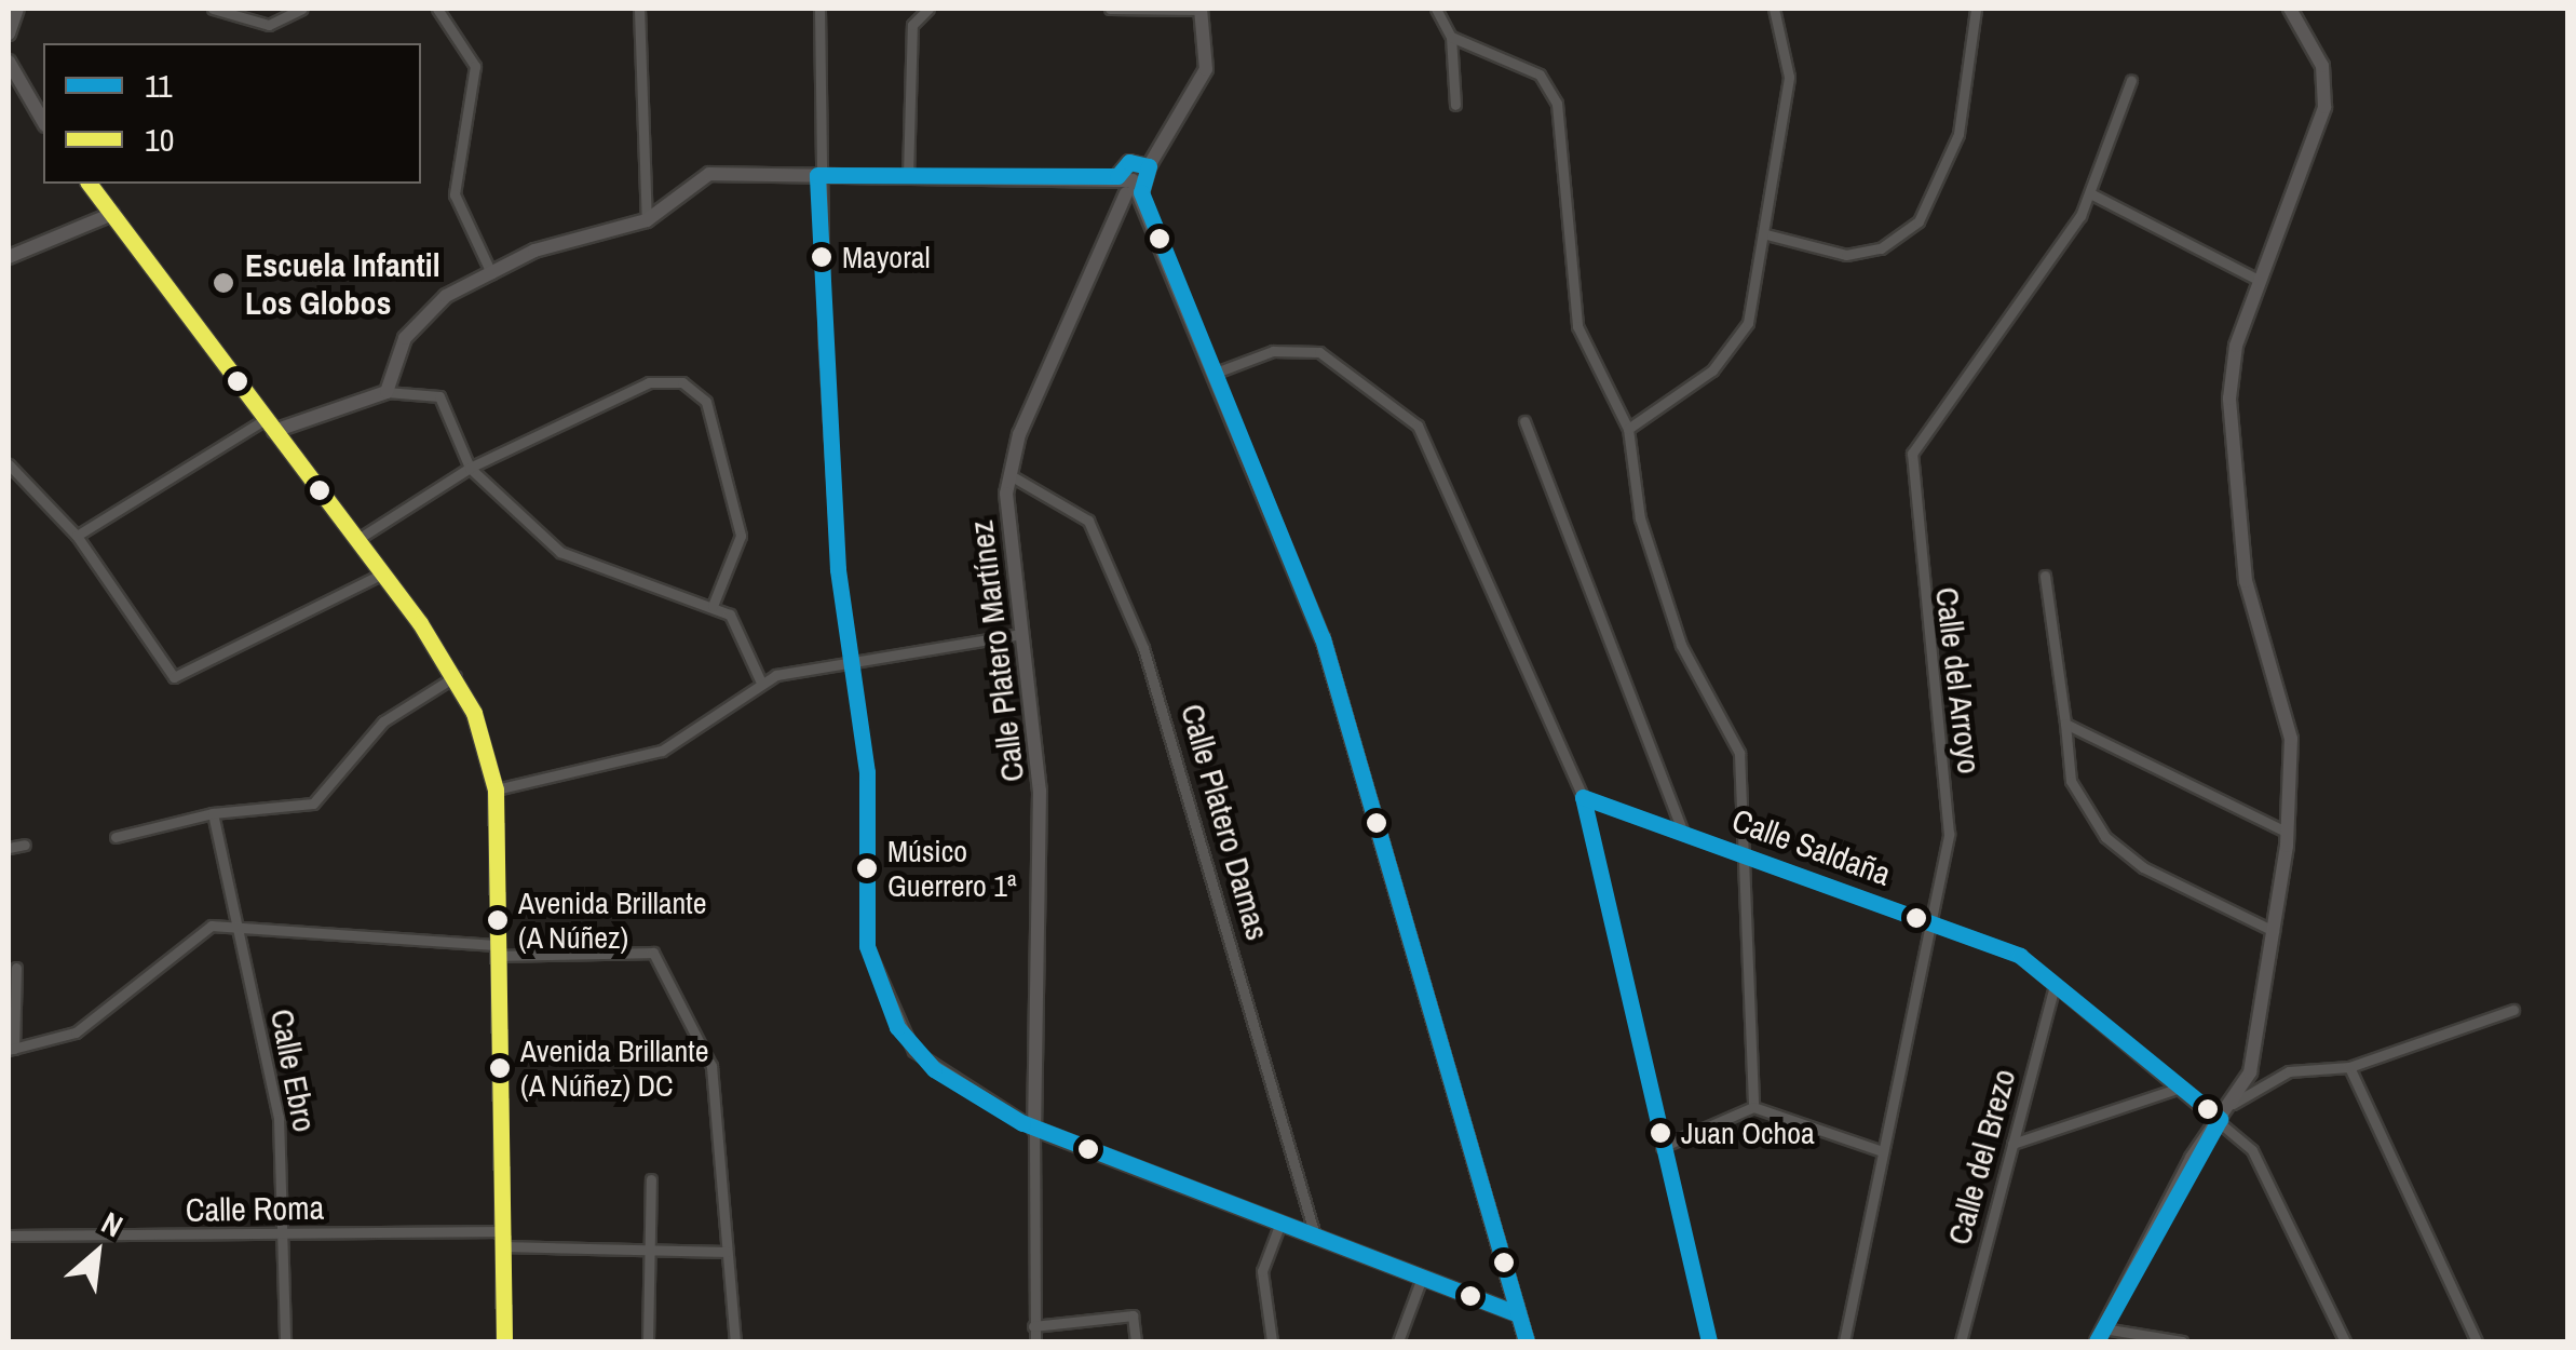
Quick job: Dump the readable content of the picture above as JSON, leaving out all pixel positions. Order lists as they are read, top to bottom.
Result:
{
  "streets": {
    "street": [
      "Calle Platero Martínez",
      "Calle del Arroyo",
      "Calle Platero Damas",
      "Calle Saldaña",
      "Calle Ebro",
      "Calle del Brezo",
      "Calle Roma"
    ]
  },
  "crossings": [
    ["Calle Platero Martínez", "Calle Platero Damas"],
    ["Calle del Arroyo", "Calle Saldaña"],
    ["Calle Saldaña", "Calle del Brezo"],
    ["Calle Ebro", "Calle Roma"]
  ],
  "places": [
    "Mayoral",
    "Escuela Infantil Los Globos",
    "Músico Guerrero 1ª",
    "Avenida Brillante (A Núñez)",
    "Avenida Brillante (A Núñez) DC",
    "Juan Ochoa"
  ],
  "lines": ["transit line 11", "transit line 10"],
  "legend": ["11", "10"],
  "north": "top right"
}
